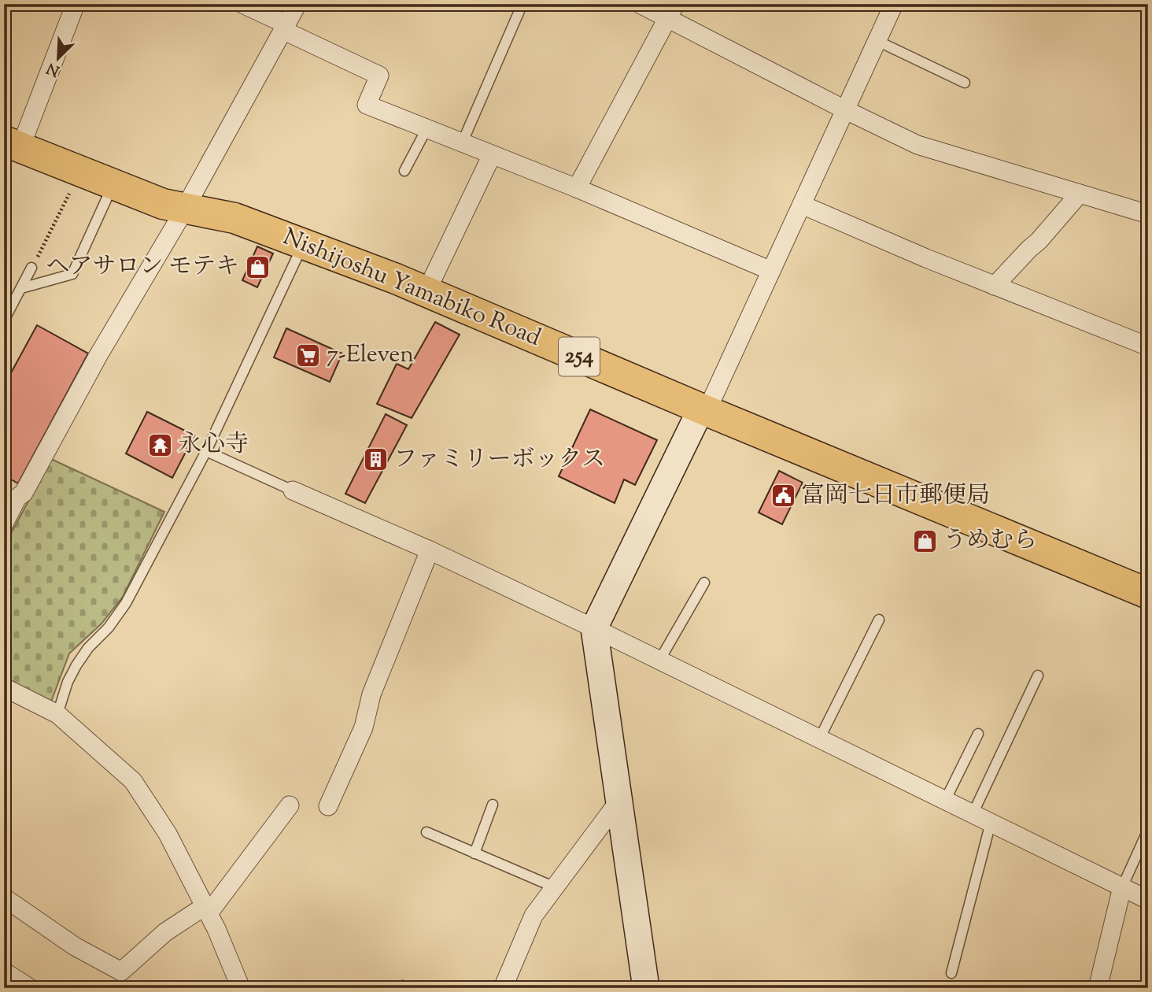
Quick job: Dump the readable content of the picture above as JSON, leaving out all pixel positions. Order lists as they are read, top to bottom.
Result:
{
  "streets": {
    "highway": ["Nishijoshu Yamabiko Road", "254"]
  },
  "places": {
    "shop": ["ヘアサロン モテキ", "うめむら"],
    "supermarket": ["7-Eleven"],
    "temple": ["永心寺"],
    "building": ["ファミリーボックス"],
    "public building": ["富岡七日市郵便局"]
  },
  "north": "bottom left"
}
